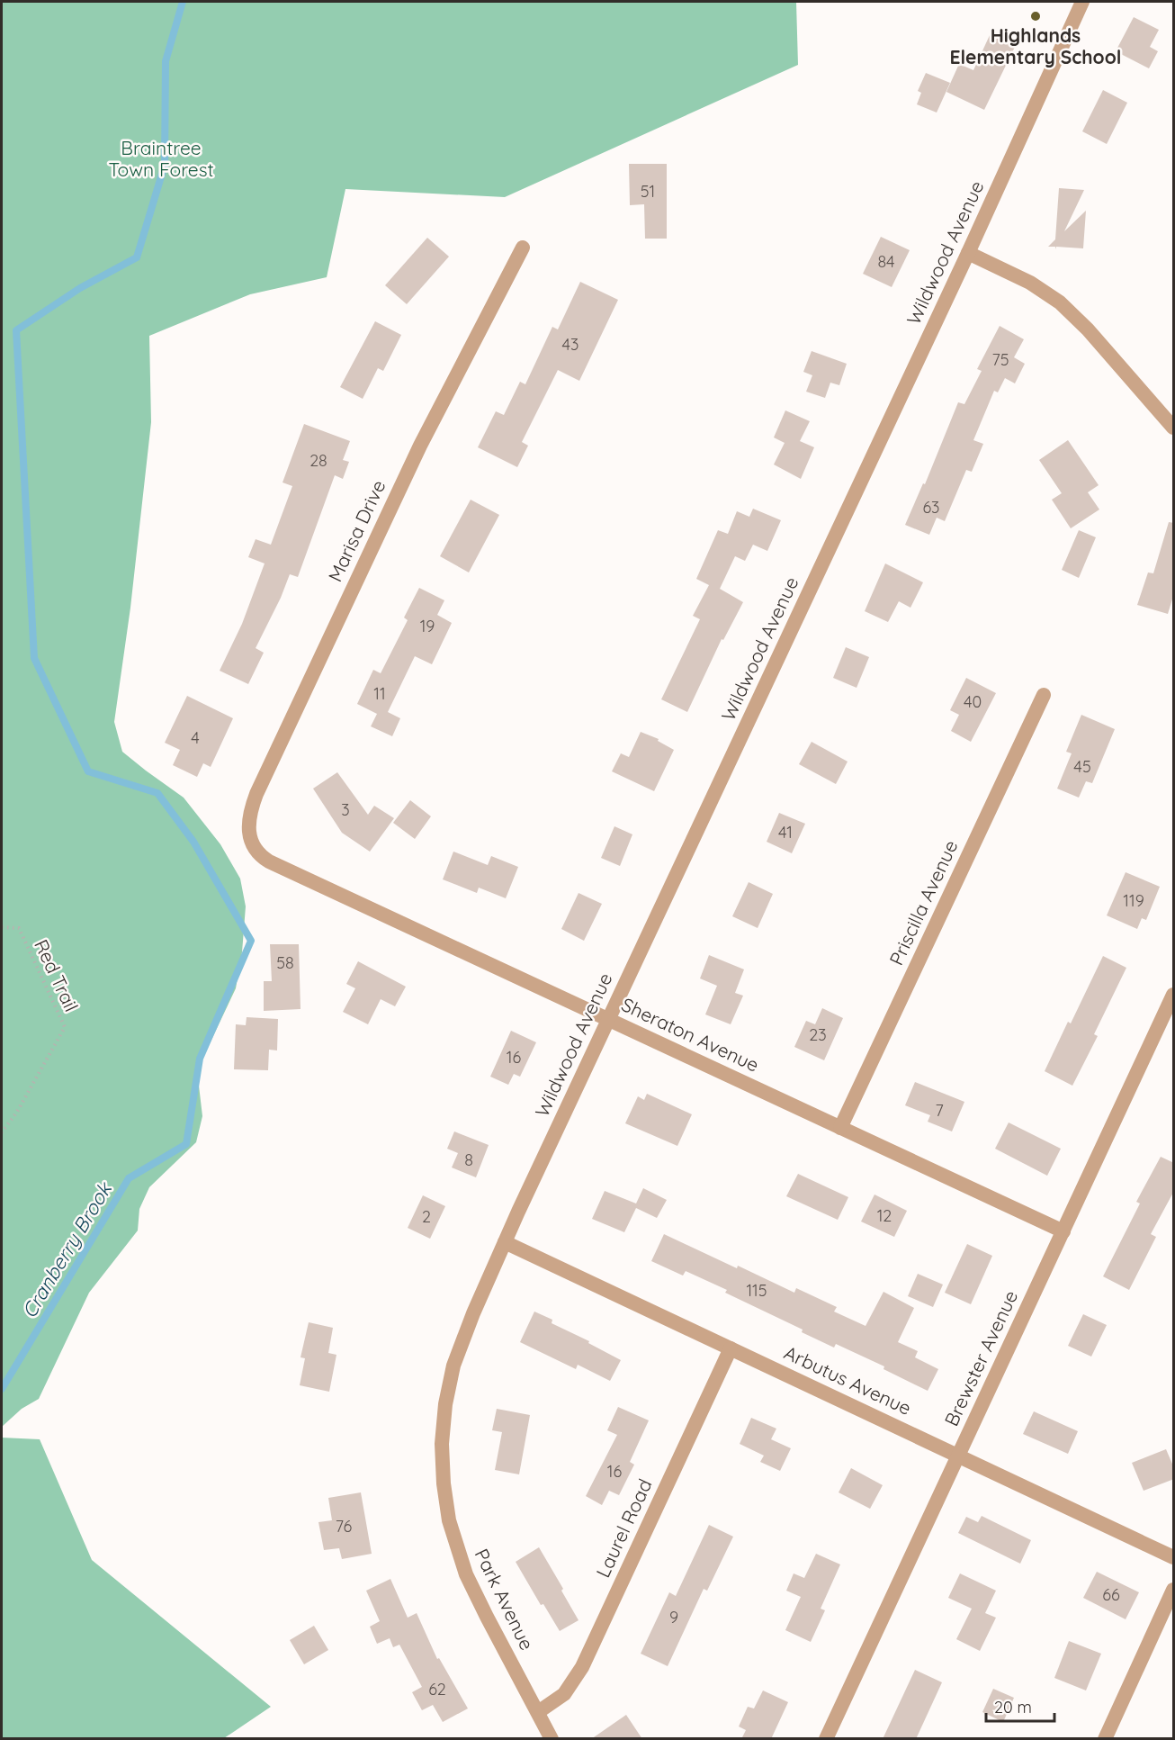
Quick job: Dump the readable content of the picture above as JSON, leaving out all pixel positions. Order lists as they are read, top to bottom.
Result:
{
  "streets": {
    "street": [
      "Wildwood Avenue",
      "Marisa Drive",
      "Priscilla Avenue",
      "Sheraton Avenue",
      "Brewster Avenue",
      "Arbutus Avenue",
      "Laurel Road",
      "Park Avenue"
    ],
    "path": ["Red Trail"]
  },
  "crossings": [
    ["Wildwood Avenue", "Sheraton Avenue"],
    ["Wildwood Avenue", "Arbutus Avenue"],
    ["Wildwood Avenue", "Park Avenue"],
    ["Marisa Drive", "Sheraton Avenue"],
    ["Priscilla Avenue", "Sheraton Avenue"],
    ["Sheraton Avenue", "Brewster Avenue"],
    ["Brewster Avenue", "Arbutus Avenue"],
    ["Arbutus Avenue", "Laurel Road"],
    ["Laurel Road", "Park Avenue"]
  ],
  "water": ["Cranberry Brook"],
  "parks": ["Braintree Town Forest"],
  "places": ["Highlands Elementary School"],
  "house_numbers": [
    "51",
    "84",
    "43",
    "75",
    "28",
    "63",
    "19",
    "11",
    "40",
    "4",
    "45",
    "3",
    "41",
    "119",
    "58",
    "23",
    "16",
    "7",
    "8",
    "12",
    "2",
    "115",
    "16",
    "76",
    "66",
    "9",
    "62"
  ],
  "scale_bar": "20 m"
}
